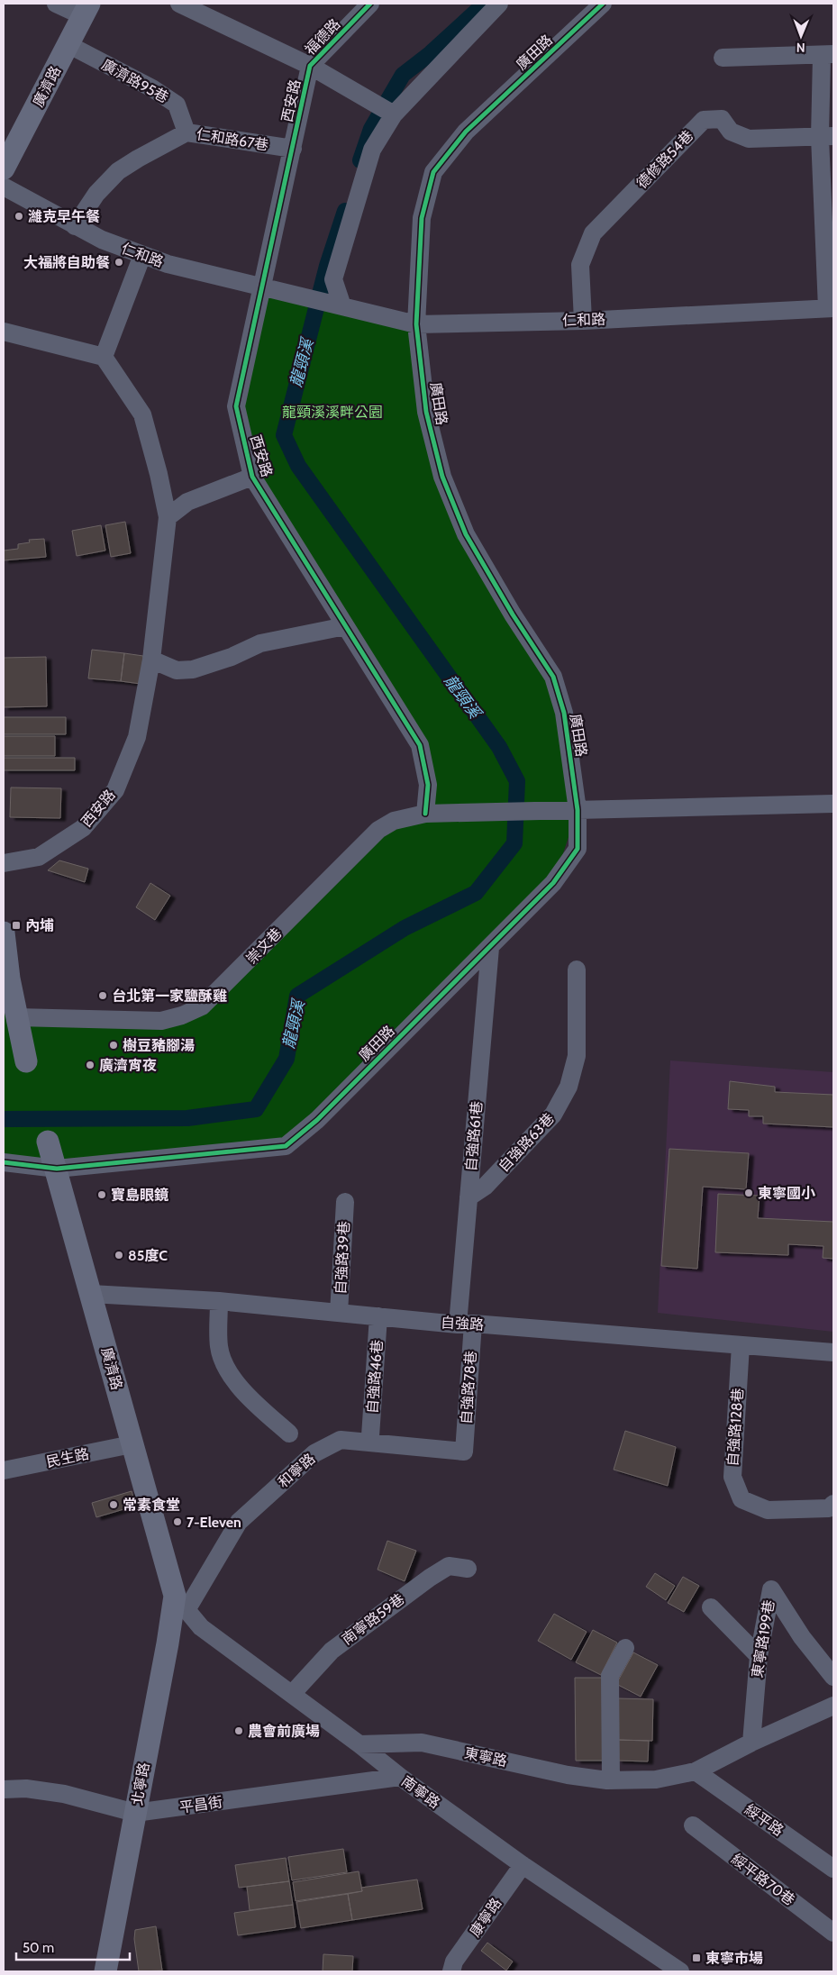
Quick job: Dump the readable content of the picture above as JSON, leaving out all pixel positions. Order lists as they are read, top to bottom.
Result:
{
  "streets": {
    "main road": ["廣濟路", "北寧路"],
    "street": [
      "福德路",
      "廣田路",
      "廣濟路95巷",
      "西安路",
      "仁和路67巷",
      "德修路54巷",
      "仁和路",
      "崇文巷",
      "自強路61巷",
      "自強路63巷",
      "自強路39巷",
      "自強路",
      "自強路46巷",
      "自強路78巷",
      "自強路128巷",
      "民生路",
      "和寧路",
      "南寧路59巷",
      "東寧路199巷",
      "東寧路",
      "南寧路",
      "平昌街",
      "綏平路",
      "綏平路70巷",
      "康寧路"
    ]
  },
  "crossings": [
    ["福德路", "西安路"],
    ["廣田路", "廣濟路"],
    ["廣田路", "仁和路"],
    ["廣田路", "崇文巷"],
    ["廣田路", "自強路61巷"],
    ["廣濟路95巷", "廣濟路"],
    ["廣濟路95巷", "仁和路67巷"],
    ["廣濟路", "自強路"],
    ["廣濟路", "民生路"],
    ["廣濟路", "和寧路"],
    ["廣濟路", "北寧路"],
    ["廣濟路", "南寧路"],
    ["西安路", "仁和路67巷"],
    ["西安路", "仁和路"],
    ["西安路", "崇文巷"],
    ["仁和路67巷", "仁和路"],
    ["德修路54巷", "仁和路"],
    ["自強路61巷", "自強路63巷"],
    ["自強路61巷", "自強路"],
    ["自強路61巷", "自強路78巷"],
    ["自強路39巷", "自強路"],
    ["自強路", "自強路46巷"],
    ["自強路", "自強路78巷"],
    ["自強路", "自強路128巷"],
    ["自強路78巷", "和寧路"],
    ["和寧路", "北寧路"],
    ["和寧路", "南寧路"],
    ["南寧路59巷", "南寧路"],
    ["東寧路199巷", "東寧路"],
    ["東寧路", "南寧路"],
    ["東寧路", "綏平路"],
    ["北寧路", "南寧路"],
    ["北寧路", "平昌街"],
    ["南寧路", "平昌街"],
    ["南寧路", "康寧路"]
  ],
  "water": ["龍頸溪"],
  "parks": ["龍頸溪溪畔公園"],
  "places": {
    "other": [
      "濰克早午餐",
      "大福將自助餐",
      "台北第一家鹽酥雞",
      "樹豆豬腳湯",
      "廣濟宵夜",
      "東寧國小",
      "寶島眼鏡",
      "85度C",
      "常素食堂",
      "7-Eleven",
      "農會前廣場"
    ],
    "transit": ["內埔", "東寧市場"]
  },
  "scale_bar": "50 m",
  "north": "bottom"
}
